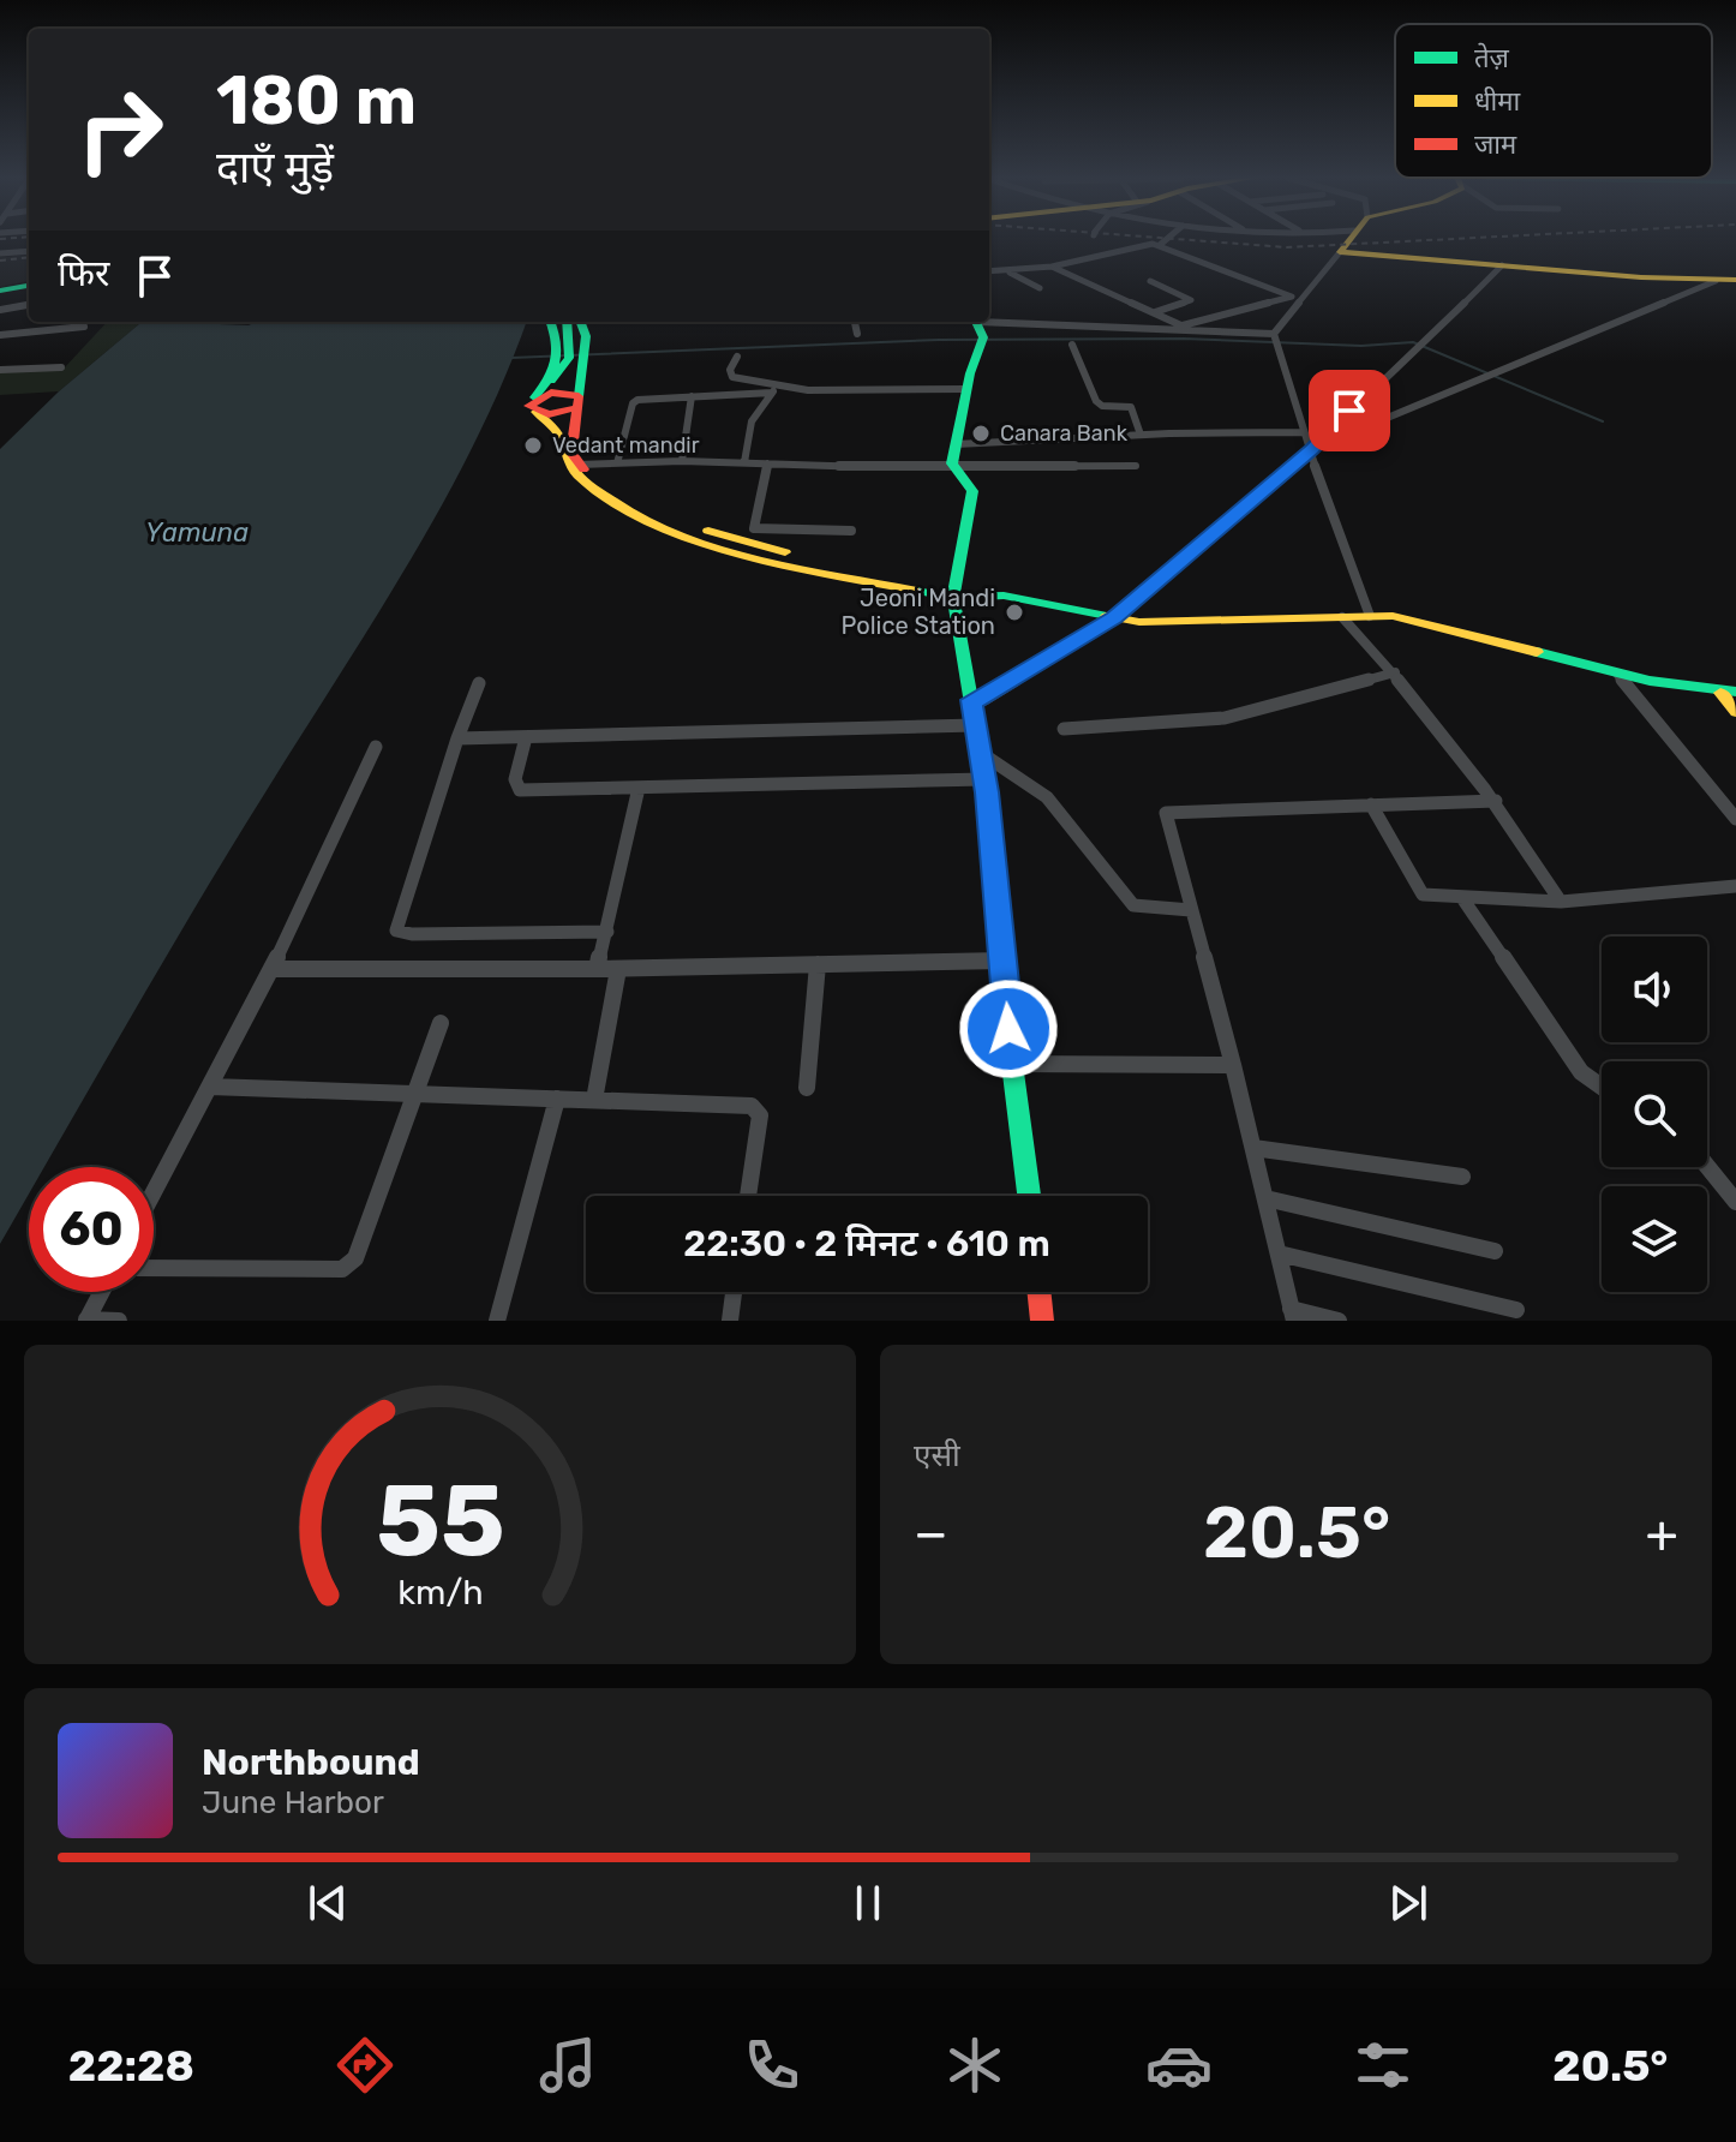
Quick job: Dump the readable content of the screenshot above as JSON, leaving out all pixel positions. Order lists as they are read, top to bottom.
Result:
{
  "water": ["Yamuna"],
  "places": ["Canara Bank", "Vedant mandir", "Jeoni Mandi Police Station"],
  "legend": ["तेज़", "धीमा", "जाम"],
  "page": {
    "turn": ["180 m", "दाएँ मुड़ें"],
    "then": "फिर",
    "limit": "60",
    "trip": "22:30 · 2 मिनट · 610 m",
    "tile": "एसी",
    "heat": ["−", "20.5°", "+"],
    "song": ["Northbound", "June Harbor"],
    "tabs": ["22:28", "20.5°"],
    "gauge": ["55", "km/h"]
  }
}
